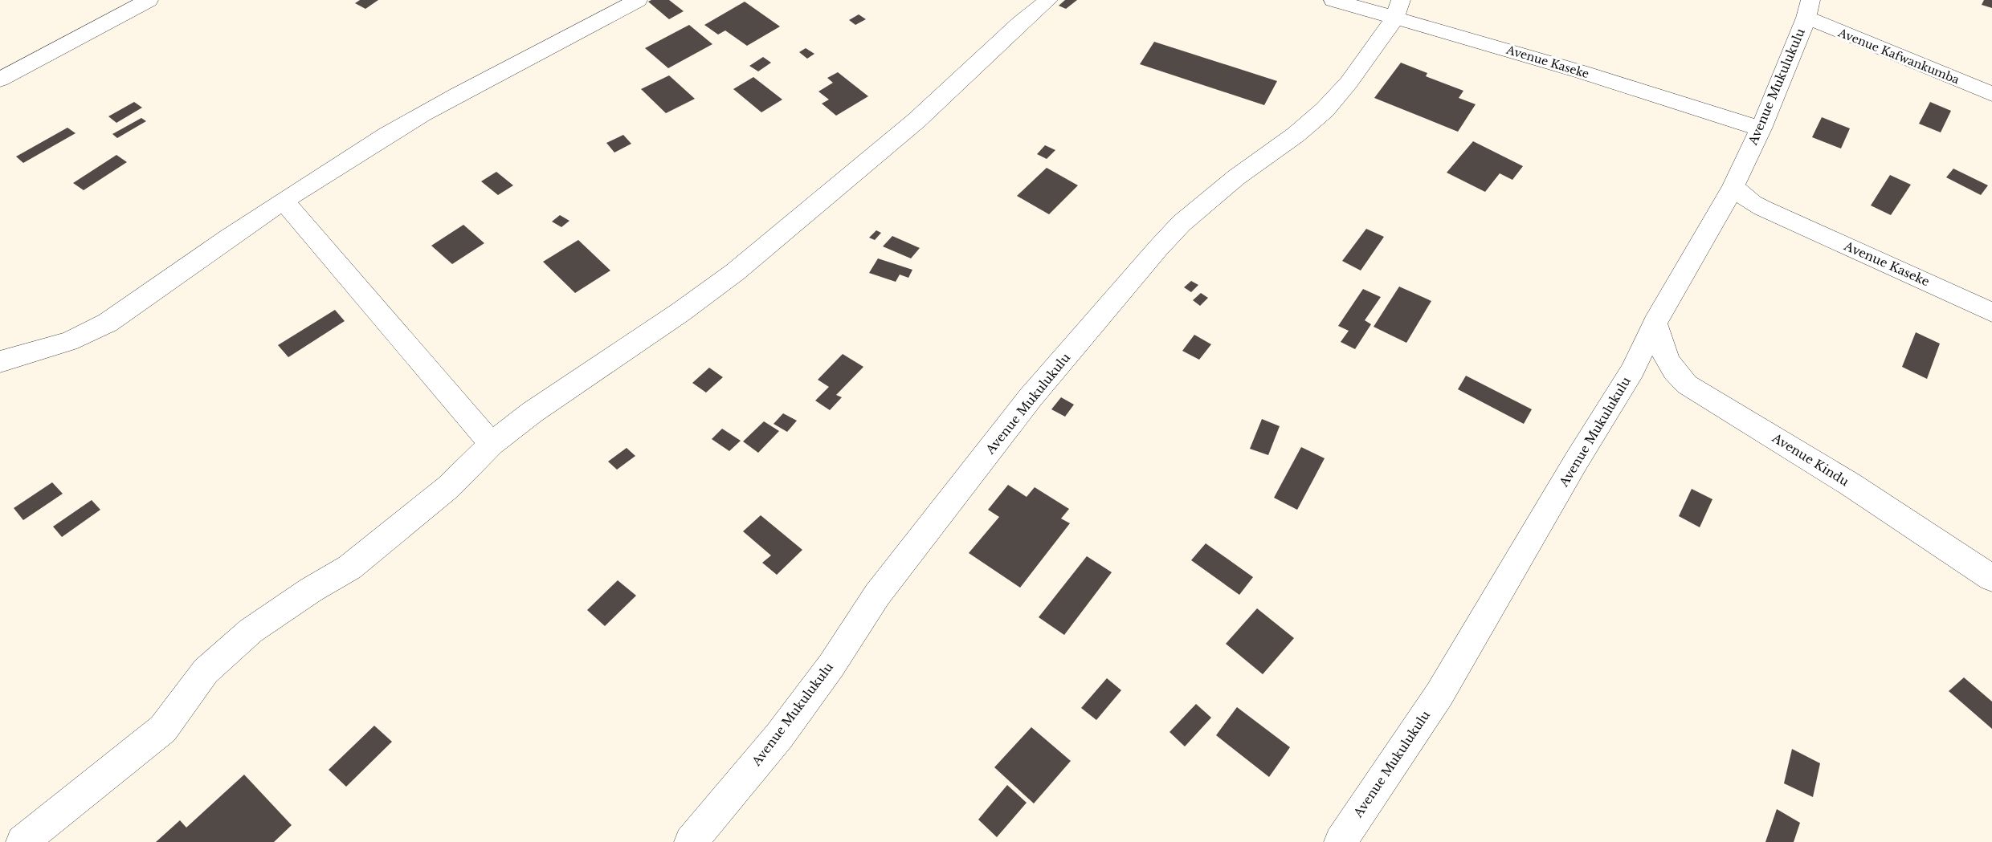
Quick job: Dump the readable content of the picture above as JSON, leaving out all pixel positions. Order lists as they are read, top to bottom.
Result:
{
  "streets": {
    "street": [
      "Avenue Kafwankumba",
      "Avenue Kaseke",
      "Avenue Mukulukulu",
      "Avenue Kindu"
    ]
  },
  "crossings": [
    ["Avenue Kafwankumba", "Avenue Mukulukulu"],
    ["Avenue Kaseke", "Avenue Mukulukulu"],
    ["Avenue Mukulukulu", "Avenue Kindu"]
  ]
}
